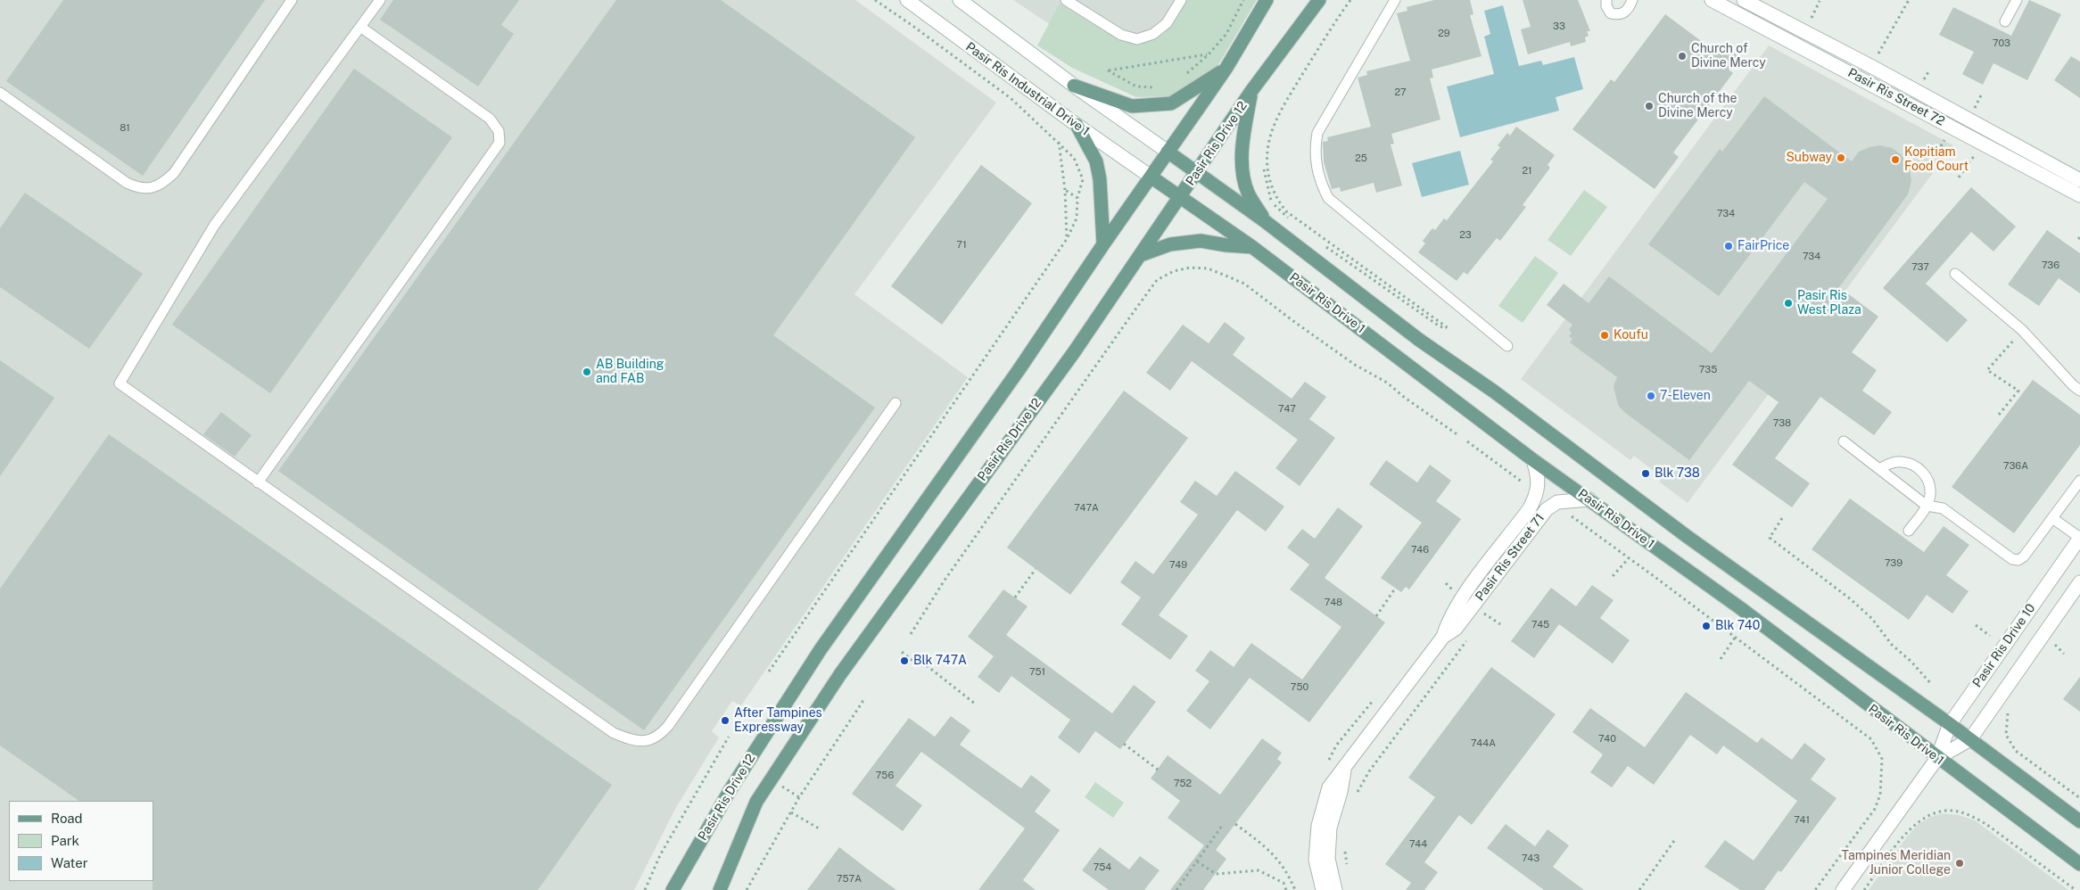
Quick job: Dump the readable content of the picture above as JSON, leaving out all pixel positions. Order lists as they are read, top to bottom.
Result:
{
  "streets": {
    "main road": ["Pasir Ris Drive 12", "Pasir Ris Drive 1"],
    "street": [
      "Pasir Ris Industrial Drive 1",
      "Pasir Ris Street 72",
      "Pasir Ris Street 71",
      "Pasir Ris Drive 10"
    ]
  },
  "crossings": [
    ["Pasir Ris Industrial Drive 1", "Pasir Ris Drive 12"],
    ["Pasir Ris Industrial Drive 1", "Pasir Ris Drive 1"],
    ["Pasir Ris Drive 12", "Pasir Ris Drive 1"],
    ["Pasir Ris Drive 1", "Pasir Ris Drive 10"]
  ],
  "places": [
    "Church of Divine Mercy",
    "Church of the Divine Mercy",
    "Subway",
    "Kopitiam Food Court",
    "FairPrice",
    "Pasir Ris West Plaza",
    "Koufu",
    "AB Building and FAB",
    "7-Eleven",
    "Blk 738",
    "Blk 740",
    "Blk 747A",
    "After Tampines Expressway",
    "Tampines Meridian Junior College"
  ],
  "house_numbers": [
    "33",
    "29",
    "703",
    "27",
    "81",
    "25",
    "21",
    "734",
    "23",
    "71",
    "734",
    "736",
    "737",
    "735",
    "747",
    "738",
    "736A",
    "747A",
    "746",
    "739",
    "749",
    "748",
    "745",
    "751",
    "750",
    "740",
    "744A",
    "756",
    "752",
    "741",
    "744",
    "743",
    "754",
    "757A"
  ],
  "legend": ["Road", "Park", "Water"]
}
